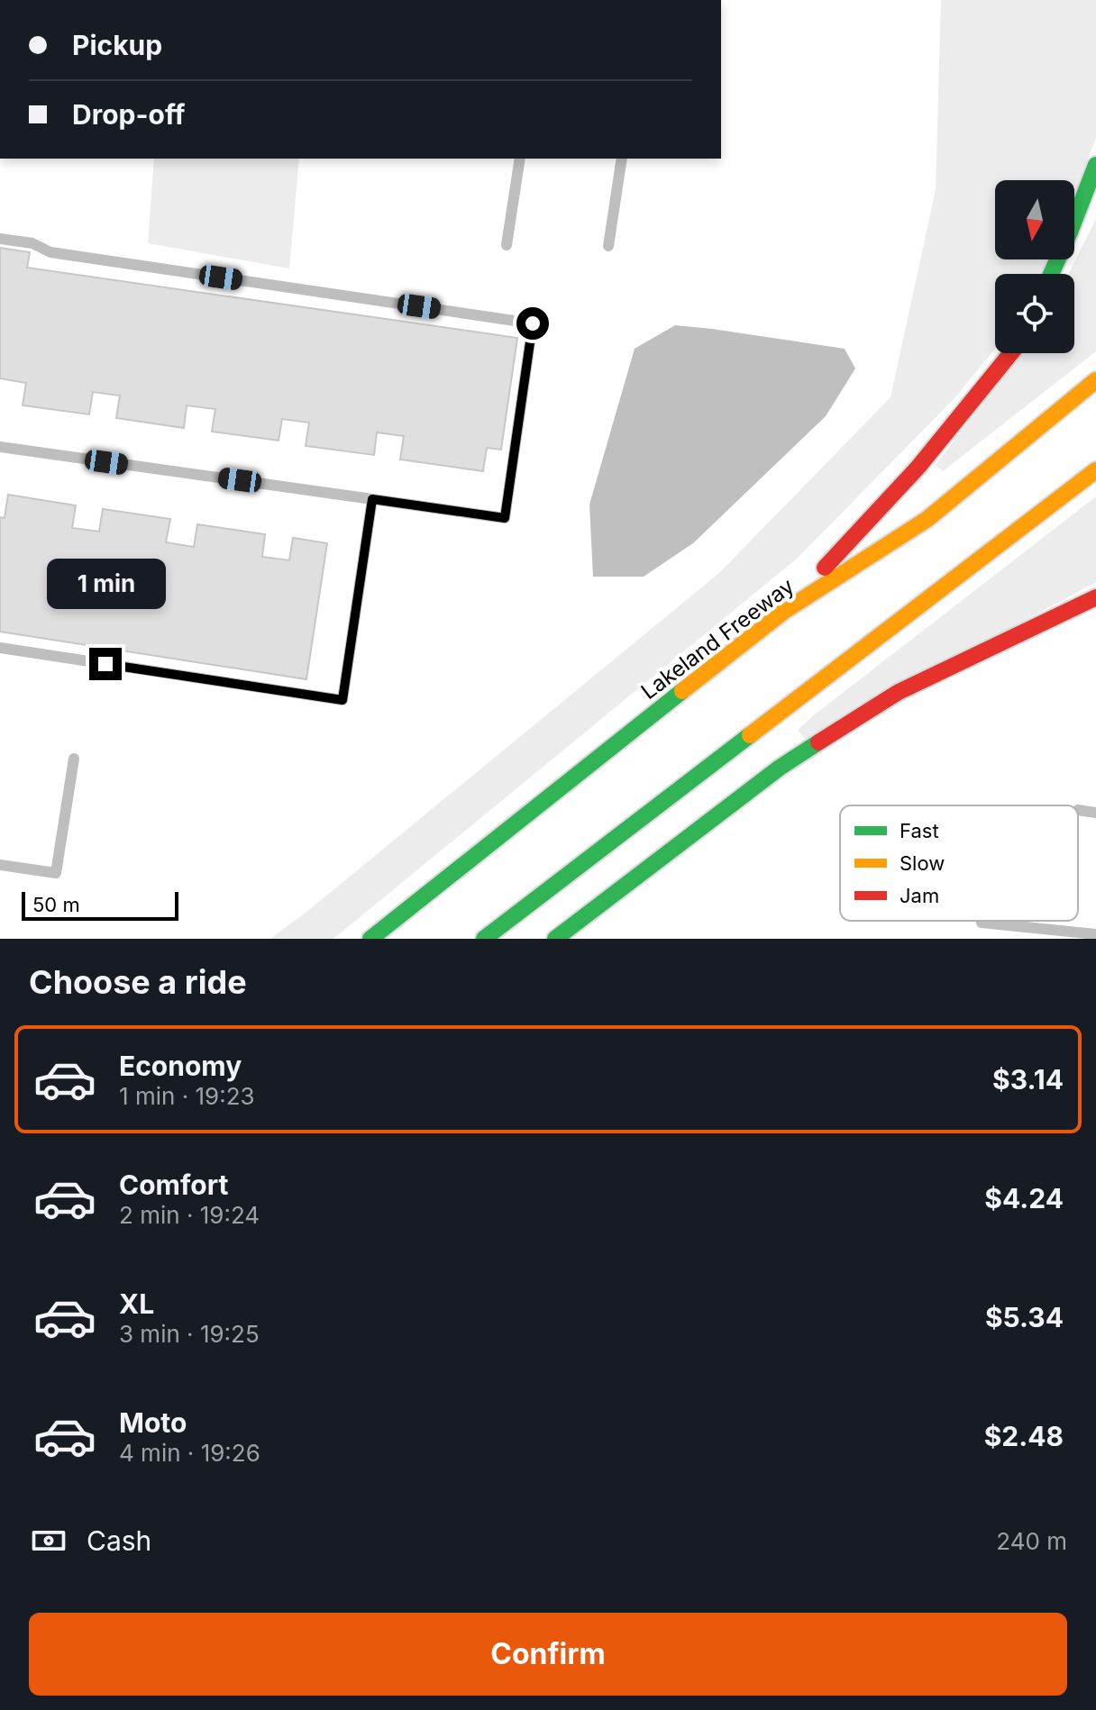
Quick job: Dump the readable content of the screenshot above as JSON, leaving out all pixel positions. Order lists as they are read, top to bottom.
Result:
{
  "streets": {
    "highway": ["Lakeland Freeway"]
  },
  "legend": ["Fast", "Slow", "Jam"],
  "scale_bar": "50 m",
  "north": "bottom",
  "page": {
    "banner": ["Pickup", "Drop-off"],
    "bubble": "1 min",
    "scale": "50 m",
    "heading": "Choose a ride",
    "list": [
      {
        "name": "Economy",
        "note": "1 min · 19:23",
        "value": "$3.14"
      },
      {
        "name": "Comfort",
        "note": "2 min · 19:24",
        "value": "$4.24"
      },
      {
        "name": "XL",
        "note": "3 min · 19:25",
        "value": "$5.34"
      },
      {
        "name": "Moto",
        "note": "4 min · 19:26",
        "value": "$2.48"
      }
    ],
    "pay": ["Cash", "240 m"],
    "buttons": "Confirm"
  }
}
